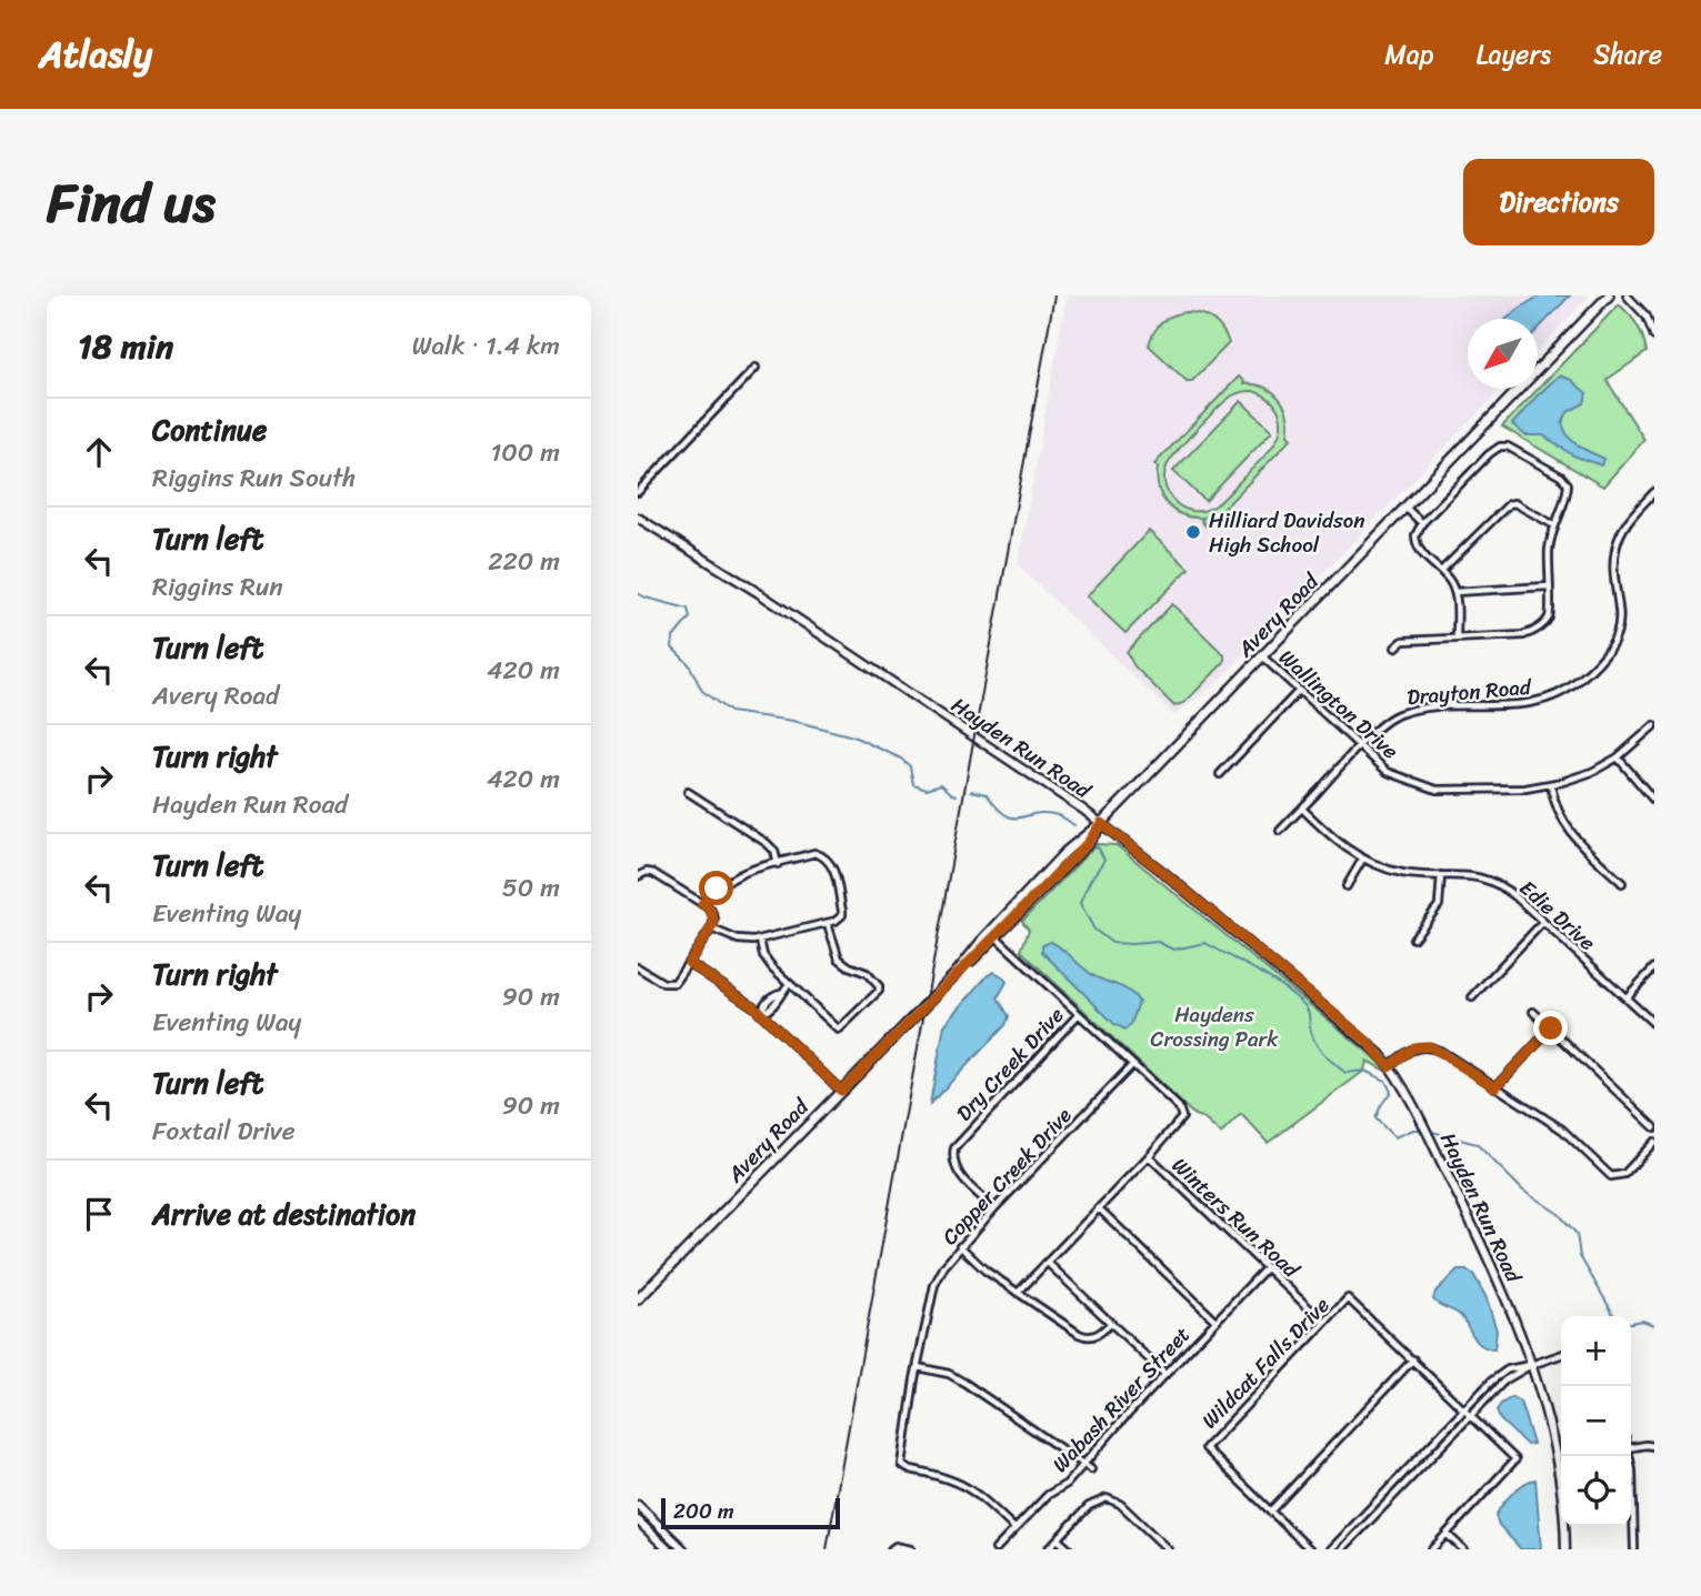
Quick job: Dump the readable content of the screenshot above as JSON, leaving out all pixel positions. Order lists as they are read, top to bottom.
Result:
{
  "streets": {
    "main road": ["Avery Road", "Hayden Run Road"],
    "street": [
      "Drayton Road",
      "Wallington Drive",
      "Edie Drive",
      "Dry Creek Drive",
      "Copper Creek Drive",
      "Winters Run Road",
      "Wildcat Falls Drive",
      "Wabash River Street"
    ]
  },
  "crossings": [
    ["Avery Road", "Wallington Drive"],
    ["Avery Road", "Hayden Run Road"],
    ["Avery Road", "Winters Run Road"],
    ["Drayton Road", "Wallington Drive"],
    ["Drayton Road", "Edie Drive"],
    ["Dry Creek Drive", "Copper Creek Drive"],
    ["Dry Creek Drive", "Winters Run Road"],
    ["Copper Creek Drive", "Winters Run Road"],
    ["Copper Creek Drive", "Wabash River Street"],
    ["Winters Run Road", "Wildcat Falls Drive"],
    ["Winters Run Road", "Wabash River Street"]
  ],
  "parks": ["Haydens Crossing Park"],
  "places": ["Hilliard Davidson High School"],
  "scale_bar": "200 m",
  "north": "bottom left",
  "page": {
    "header": "Atlasly",
    "nav": ["Map", "Layers", "Share"],
    "title": "Find us",
    "buttons": "Directions",
    "heading": ["18 min", "Walk · 1.4 km"],
    "list": [
      ["Continue", "Riggins Run South", "100 m"],
      ["Turn left", "Riggins Run", "220 m"],
      ["Turn left", "Avery Road", "420 m"],
      ["Turn right", "Hayden Run Road", "420 m"],
      ["Turn left", "Eventing Way", "50 m"],
      ["Turn right", "Eventing Way", "90 m"],
      ["Turn left", "Foxtail Drive", "90 m"],
      "Arrive at destination"
    ],
    "map_buttons": ["+", "−"],
    "scale": "200 m"
  }
}
